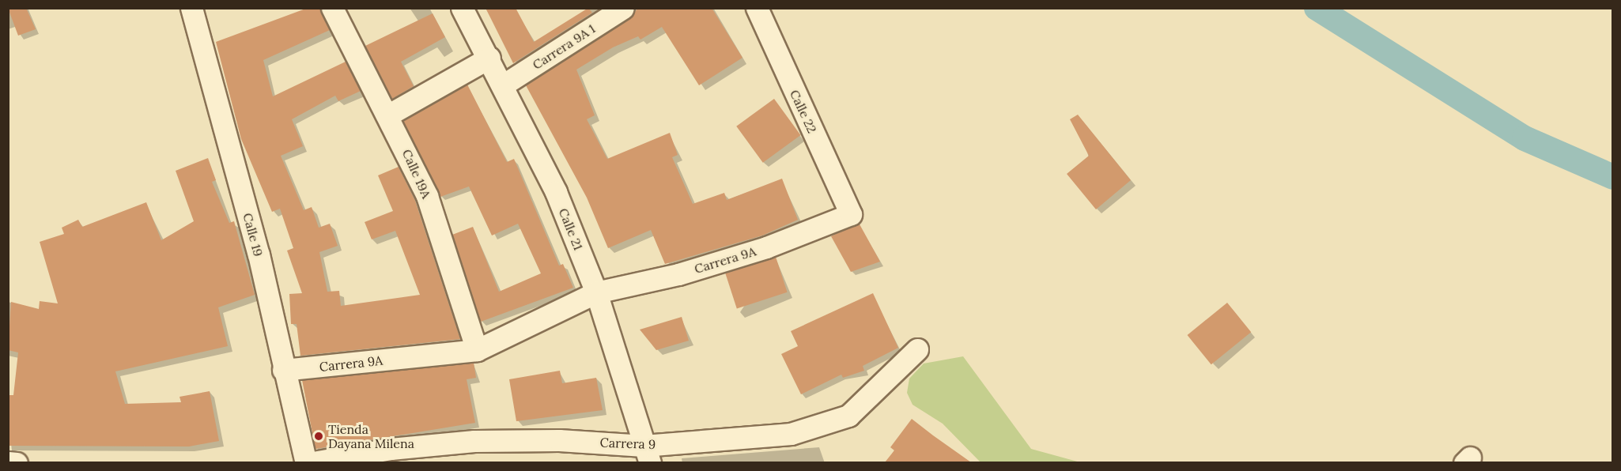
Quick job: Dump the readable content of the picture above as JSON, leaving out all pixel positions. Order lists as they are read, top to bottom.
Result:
{
  "streets": {
    "street": [
      "Carrera 9A 1",
      "Calle 22",
      "Calle 19A",
      "Calle 21",
      "Calle 19",
      "Carrera 9A",
      "Carrera 9"
    ]
  },
  "crossings": [
    ["Carrera 9A 1", "Calle 21"],
    ["Calle 22", "Carrera 9A"],
    ["Calle 19A", "Carrera 9A"],
    ["Calle 21", "Carrera 9A"],
    ["Calle 21", "Carrera 9"],
    ["Calle 19", "Carrera 9A"],
    ["Calle 19", "Carrera 9"]
  ],
  "places": ["Tienda Dayana Milena"]
}
